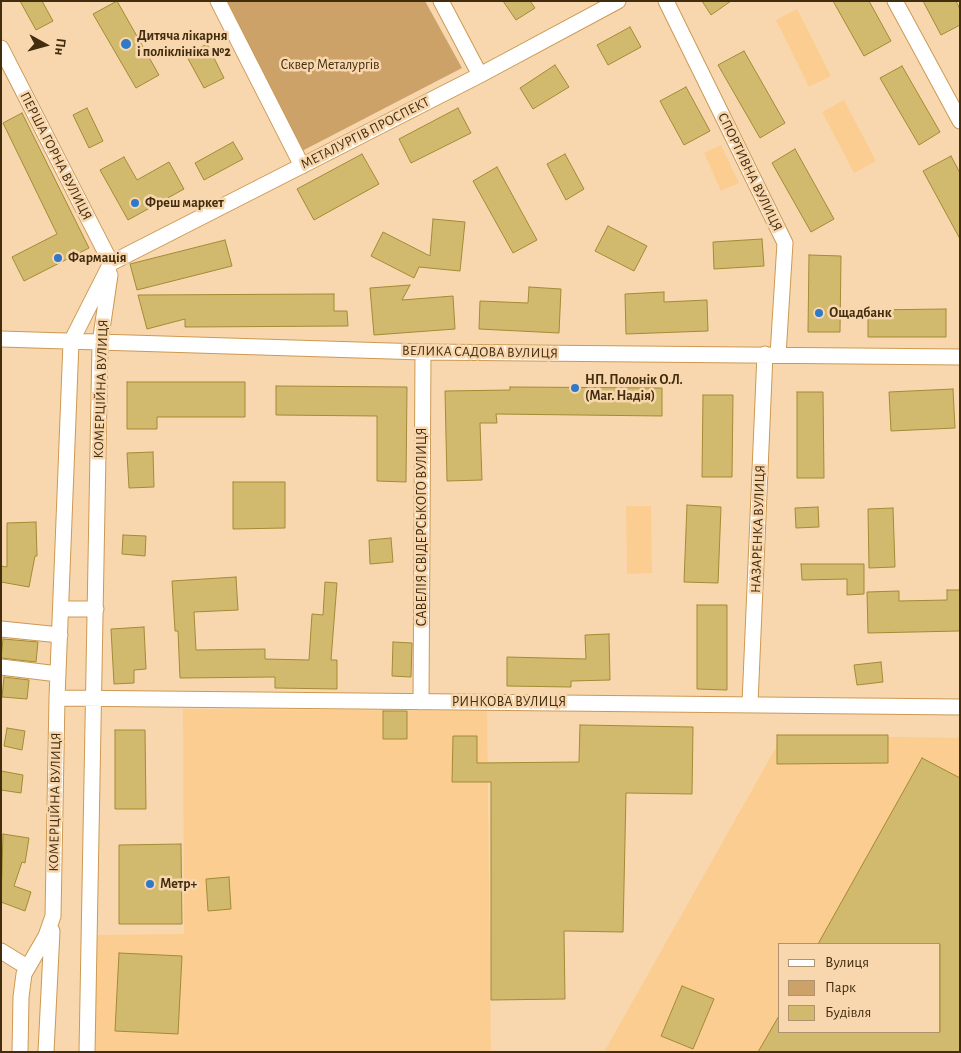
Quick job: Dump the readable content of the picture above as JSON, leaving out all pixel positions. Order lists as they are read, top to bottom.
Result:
{
  "streets": {
    "street": [
      "МЕТАЛУРГІВ ПРОСПЕКТ",
      "ПЕРША ГОРНА ВУЛИЦЯ",
      "СПОРТИВНА ВУЛИЦЯ",
      "ВЕЛИКА САДОВА ВУЛИЦЯ",
      "КОМЕРЦІЙНА ВУЛИЦЯ",
      "САВЕЛІЯ СВІДЕРСЬКОГО ВУЛИЦЯ",
      "НАЗАРЕНКА ВУЛИЦЯ",
      "РИНКОВА ВУЛИЦЯ"
    ]
  },
  "crossings": [
    ["МЕТАЛУРГІВ ПРОСПЕКТ", "ПЕРША ГОРНА ВУЛИЦЯ"],
    ["МЕТАЛУРГІВ ПРОСПЕКТ", "КОМЕРЦІЙНА ВУЛИЦЯ"],
    ["ПЕРША ГОРНА ВУЛИЦЯ", "КОМЕРЦІЙНА ВУЛИЦЯ"],
    ["СПОРТИВНА ВУЛИЦЯ", "ВЕЛИКА САДОВА ВУЛИЦЯ"],
    ["СПОРТИВНА ВУЛИЦЯ", "НАЗАРЕНКА ВУЛИЦЯ"],
    ["ВЕЛИКА САДОВА ВУЛИЦЯ", "КОМЕРЦІЙНА ВУЛИЦЯ"],
    ["ВЕЛИКА САДОВА ВУЛИЦЯ", "САВЕЛІЯ СВІДЕРСЬКОГО ВУЛИЦЯ"],
    ["ВЕЛИКА САДОВА ВУЛИЦЯ", "НАЗАРЕНКА ВУЛИЦЯ"],
    ["КОМЕРЦІЙНА ВУЛИЦЯ", "РИНКОВА ВУЛИЦЯ"],
    ["САВЕЛІЯ СВІДЕРСЬКОГО ВУЛИЦЯ", "РИНКОВА ВУЛИЦЯ"],
    ["НАЗАРЕНКА ВУЛИЦЯ", "РИНКОВА ВУЛИЦЯ"]
  ],
  "parks": ["Сквер Металургів"],
  "places": [
    "Дитяча лікарня і поліклініка №2",
    "Фреш маркет",
    "Фармація",
    "Ощадбанк",
    "НП. Полонік О.Л. (Маг. Надія)",
    "Метр+"
  ],
  "legend": ["Вулиця", "Парк", "Будівля"],
  "north": "right"
}
